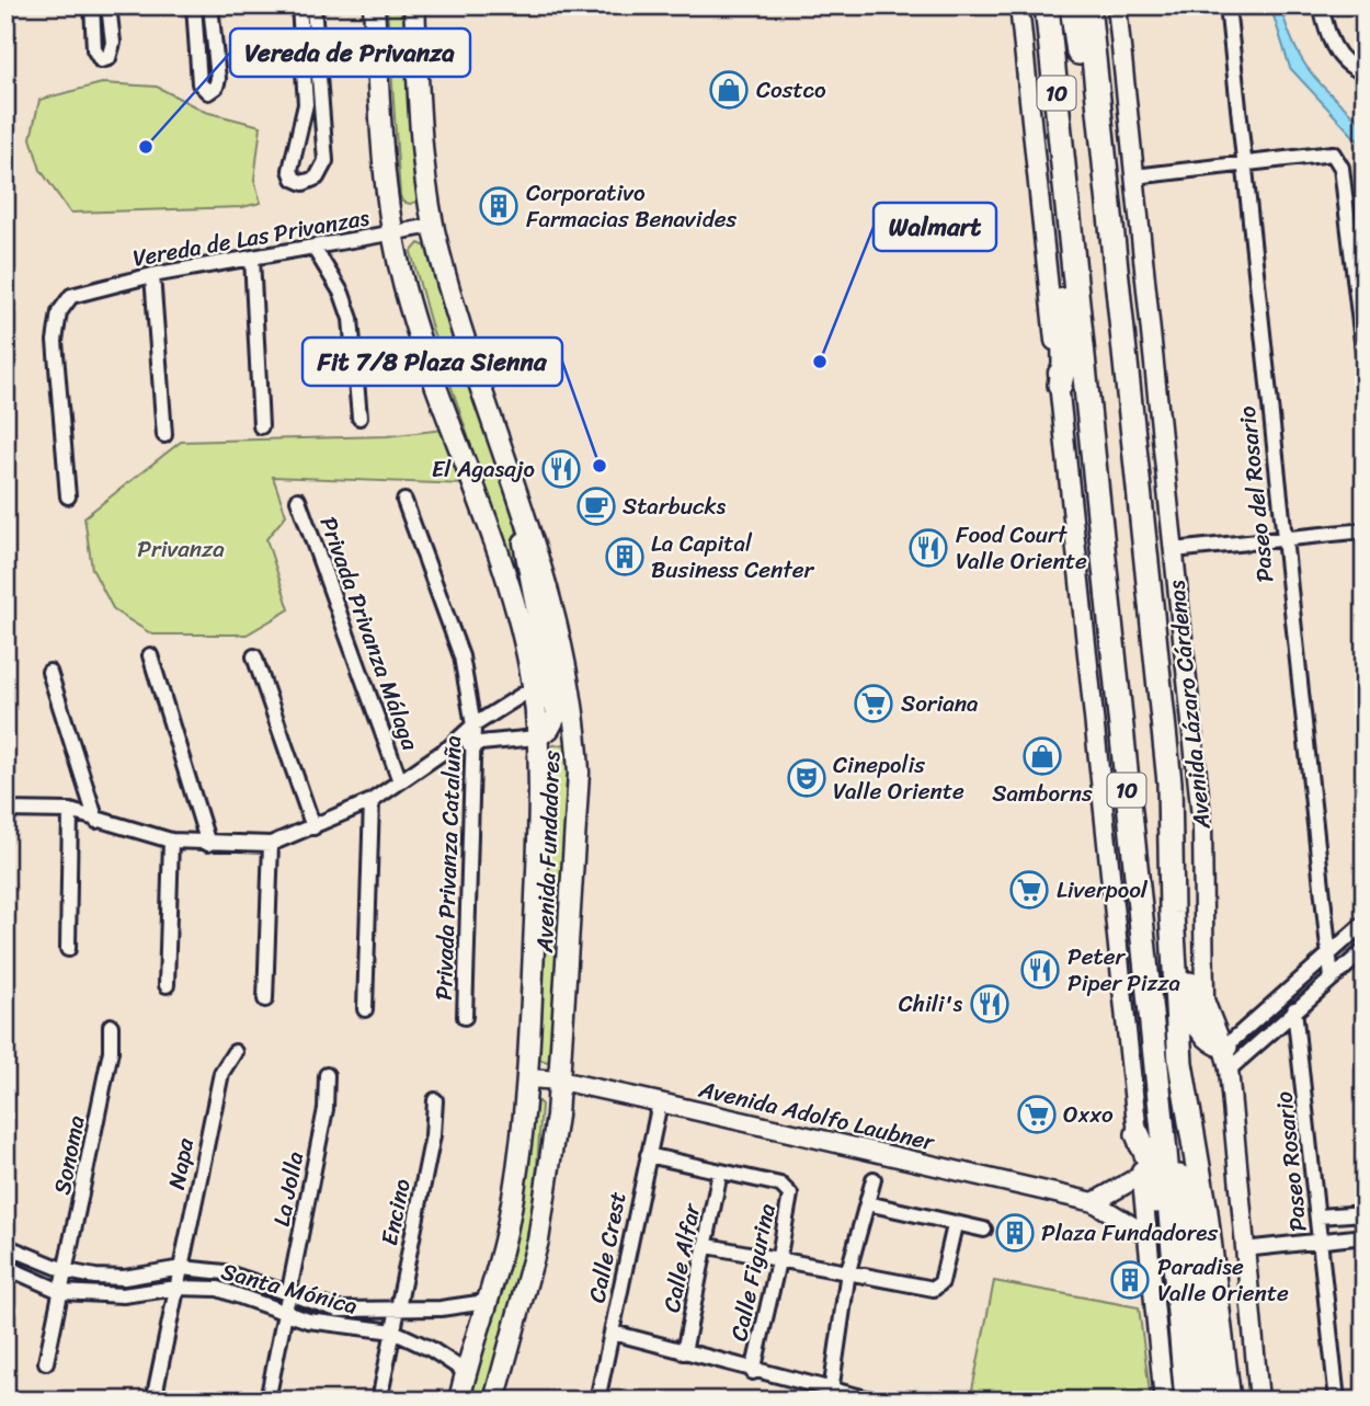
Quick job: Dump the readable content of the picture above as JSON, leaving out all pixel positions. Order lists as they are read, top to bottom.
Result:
{
  "streets": {
    "highway": ["10", "Avenida Lázaro Cárdenas"],
    "main road": ["Avenida Fundadores"],
    "street": [
      "Vereda de Las Privanzas",
      "Paseo del Rosario",
      "Privada Privanza Málaga",
      "Privada Privanza Cataluña",
      "Avenida Adolfo Laubner",
      "Sonoma",
      "Paseo Rosario",
      "Napa",
      "La Jolla",
      "Encino",
      "Calle Crest",
      "Calle Alfar",
      "Calle Figurina",
      "Santa Mónica"
    ]
  },
  "crossings": [
    ["Vereda de Las Privanzas", "Avenida Fundadores"],
    ["Avenida Fundadores", "Avenida Adolfo Laubner"],
    ["Avenida Fundadores", "Santa Mónica"],
    ["Avenida Adolfo Laubner", "Calle Crest"],
    ["Sonoma", "Santa Mónica"],
    ["Napa", "Santa Mónica"],
    ["La Jolla", "Santa Mónica"],
    ["Encino", "Santa Mónica"],
    ["Calle Crest", "Calle Figurina"],
    ["Calle Alfar", "Calle Figurina"]
  ],
  "parks": ["Privanza"],
  "places": {
    "shop": ["Costco", "Samborns"],
    "other": ["Vereda de Privanza", "Walmart", "Fit 7/8 Plaza Sienna"],
    "building": [
      "Corporativo Farmacias Benavides",
      "La Capital Business Center",
      "Plaza Fundadores",
      "Paradise Valle Oriente"
    ],
    "restaurant": [
      "El Agasajo",
      "Food Court Valle Oriente",
      "Peter Piper Pizza",
      "Chili's"
    ],
    "cafe": ["Starbucks"],
    "supermarket": ["Soriana", "Liverpool", "Oxxo"],
    "theatre": ["Cinepolis Valle Oriente"]
  }
}
